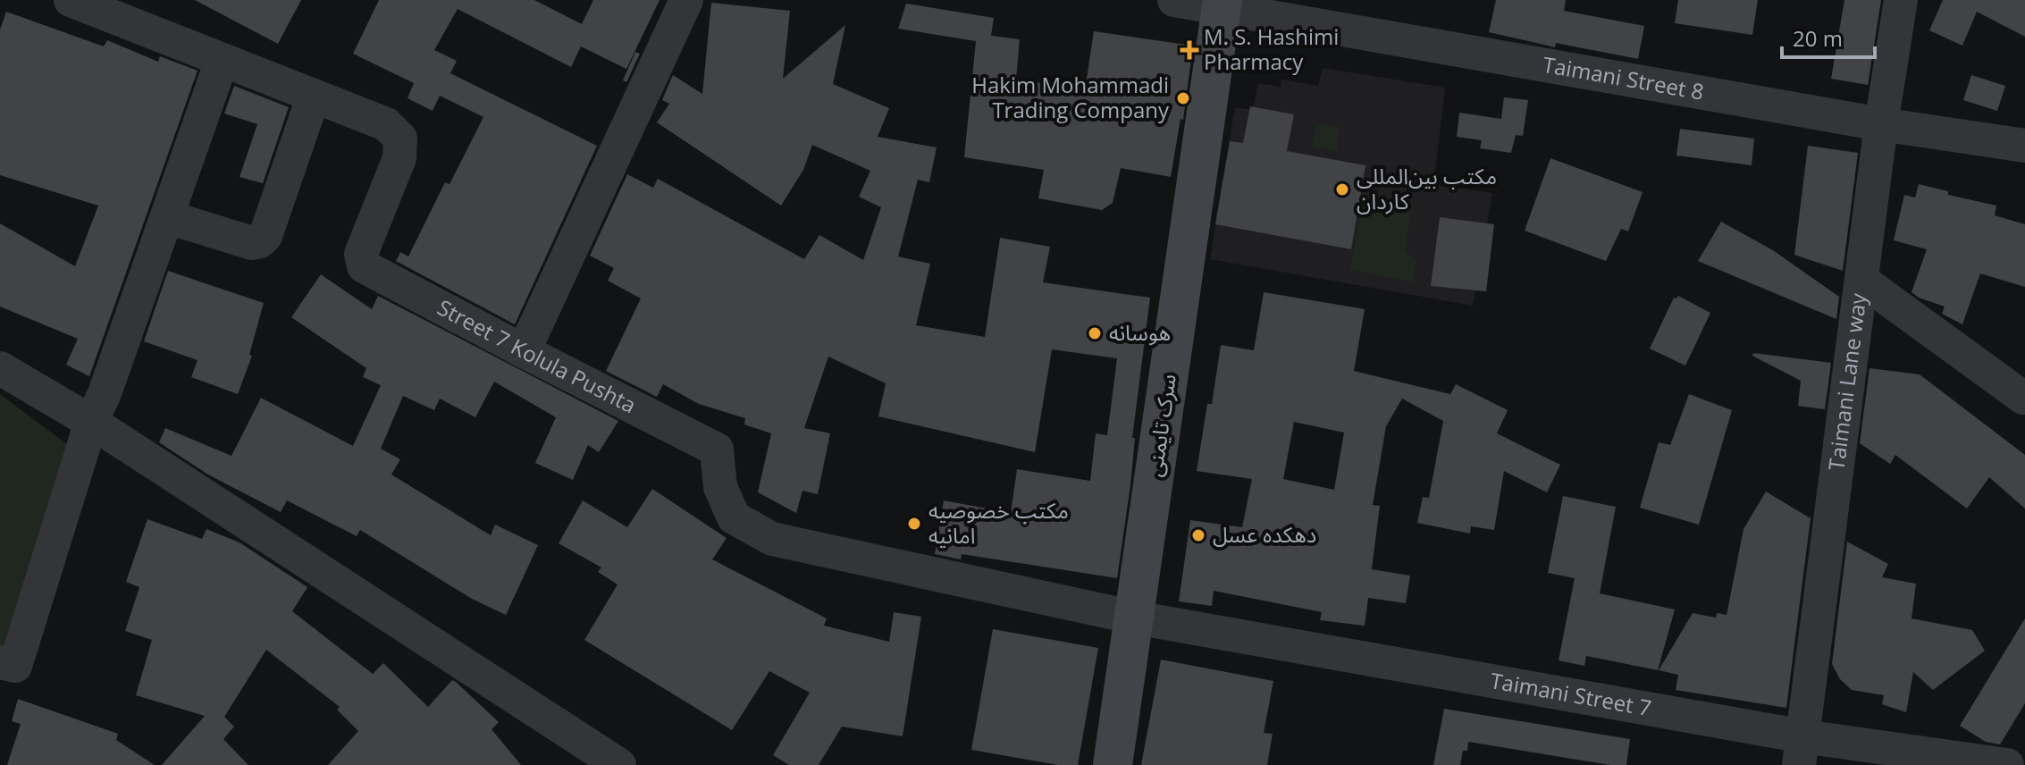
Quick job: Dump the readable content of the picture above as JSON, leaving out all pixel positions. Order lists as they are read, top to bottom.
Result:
{
  "streets": {
    "main road": ["سرک تایمنی"],
    "street": [
      "Taimani Street 8",
      "Street 7 Kolula Pushta",
      "Taimani Lane way",
      "Taimani Street 7"
    ]
  },
  "crossings": [
    ["Taimani Street 8", "Taimani Lane way"],
    ["Taimani Street 8", "سرک تایمنی"],
    ["Street 7 Kolula Pushta", "سرک تایمنی"],
    ["Street 7 Kolula Pushta", "Taimani Street 7"],
    ["Taimani Lane way", "Taimani Street 7"],
    ["سرک تایمنی", "Taimani Street 7"]
  ],
  "places": {
    "health": ["M. S. Hashimi Pharmacy"],
    "other": [
      "Hakim Mohammadi Trading Company",
      "مکتب بین‌المللی کاردان",
      "هوسانه",
      "مکتب خصوصیه امانیه",
      "دهکده عسل"
    ]
  },
  "scale_bar": "20 m"
}
